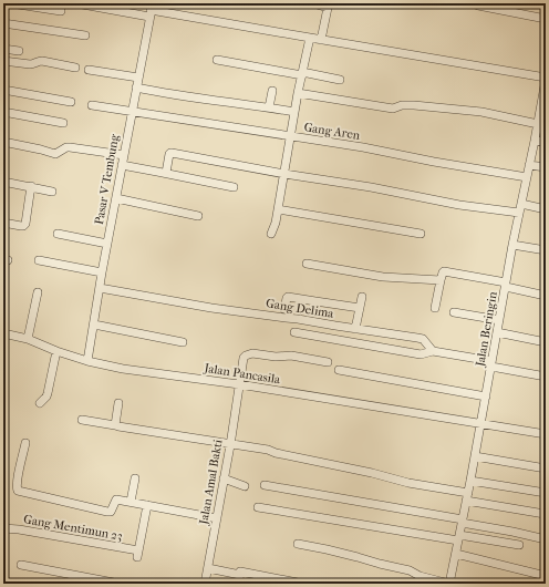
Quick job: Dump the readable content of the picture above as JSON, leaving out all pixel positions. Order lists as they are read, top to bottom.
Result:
{
  "streets": {
    "street": [
      "Gang Aren",
      "Pasar V Tembung",
      "Gang Delima",
      "Jalan Beringin",
      "Jalan Pancasila",
      "Jalan Amal Bakti",
      "Gang Mentimun 23"
    ]
  },
  "crossings": [
    ["Gang Aren", "Pasar V Tembung"],
    ["Gang Aren", "Jalan Beringin"],
    ["Pasar V Tembung", "Gang Delima"],
    ["Pasar V Tembung", "Jalan Pancasila"],
    ["Gang Delima", "Jalan Beringin"],
    ["Jalan Beringin", "Jalan Pancasila"],
    ["Jalan Pancasila", "Jalan Amal Bakti"]
  ]
}
